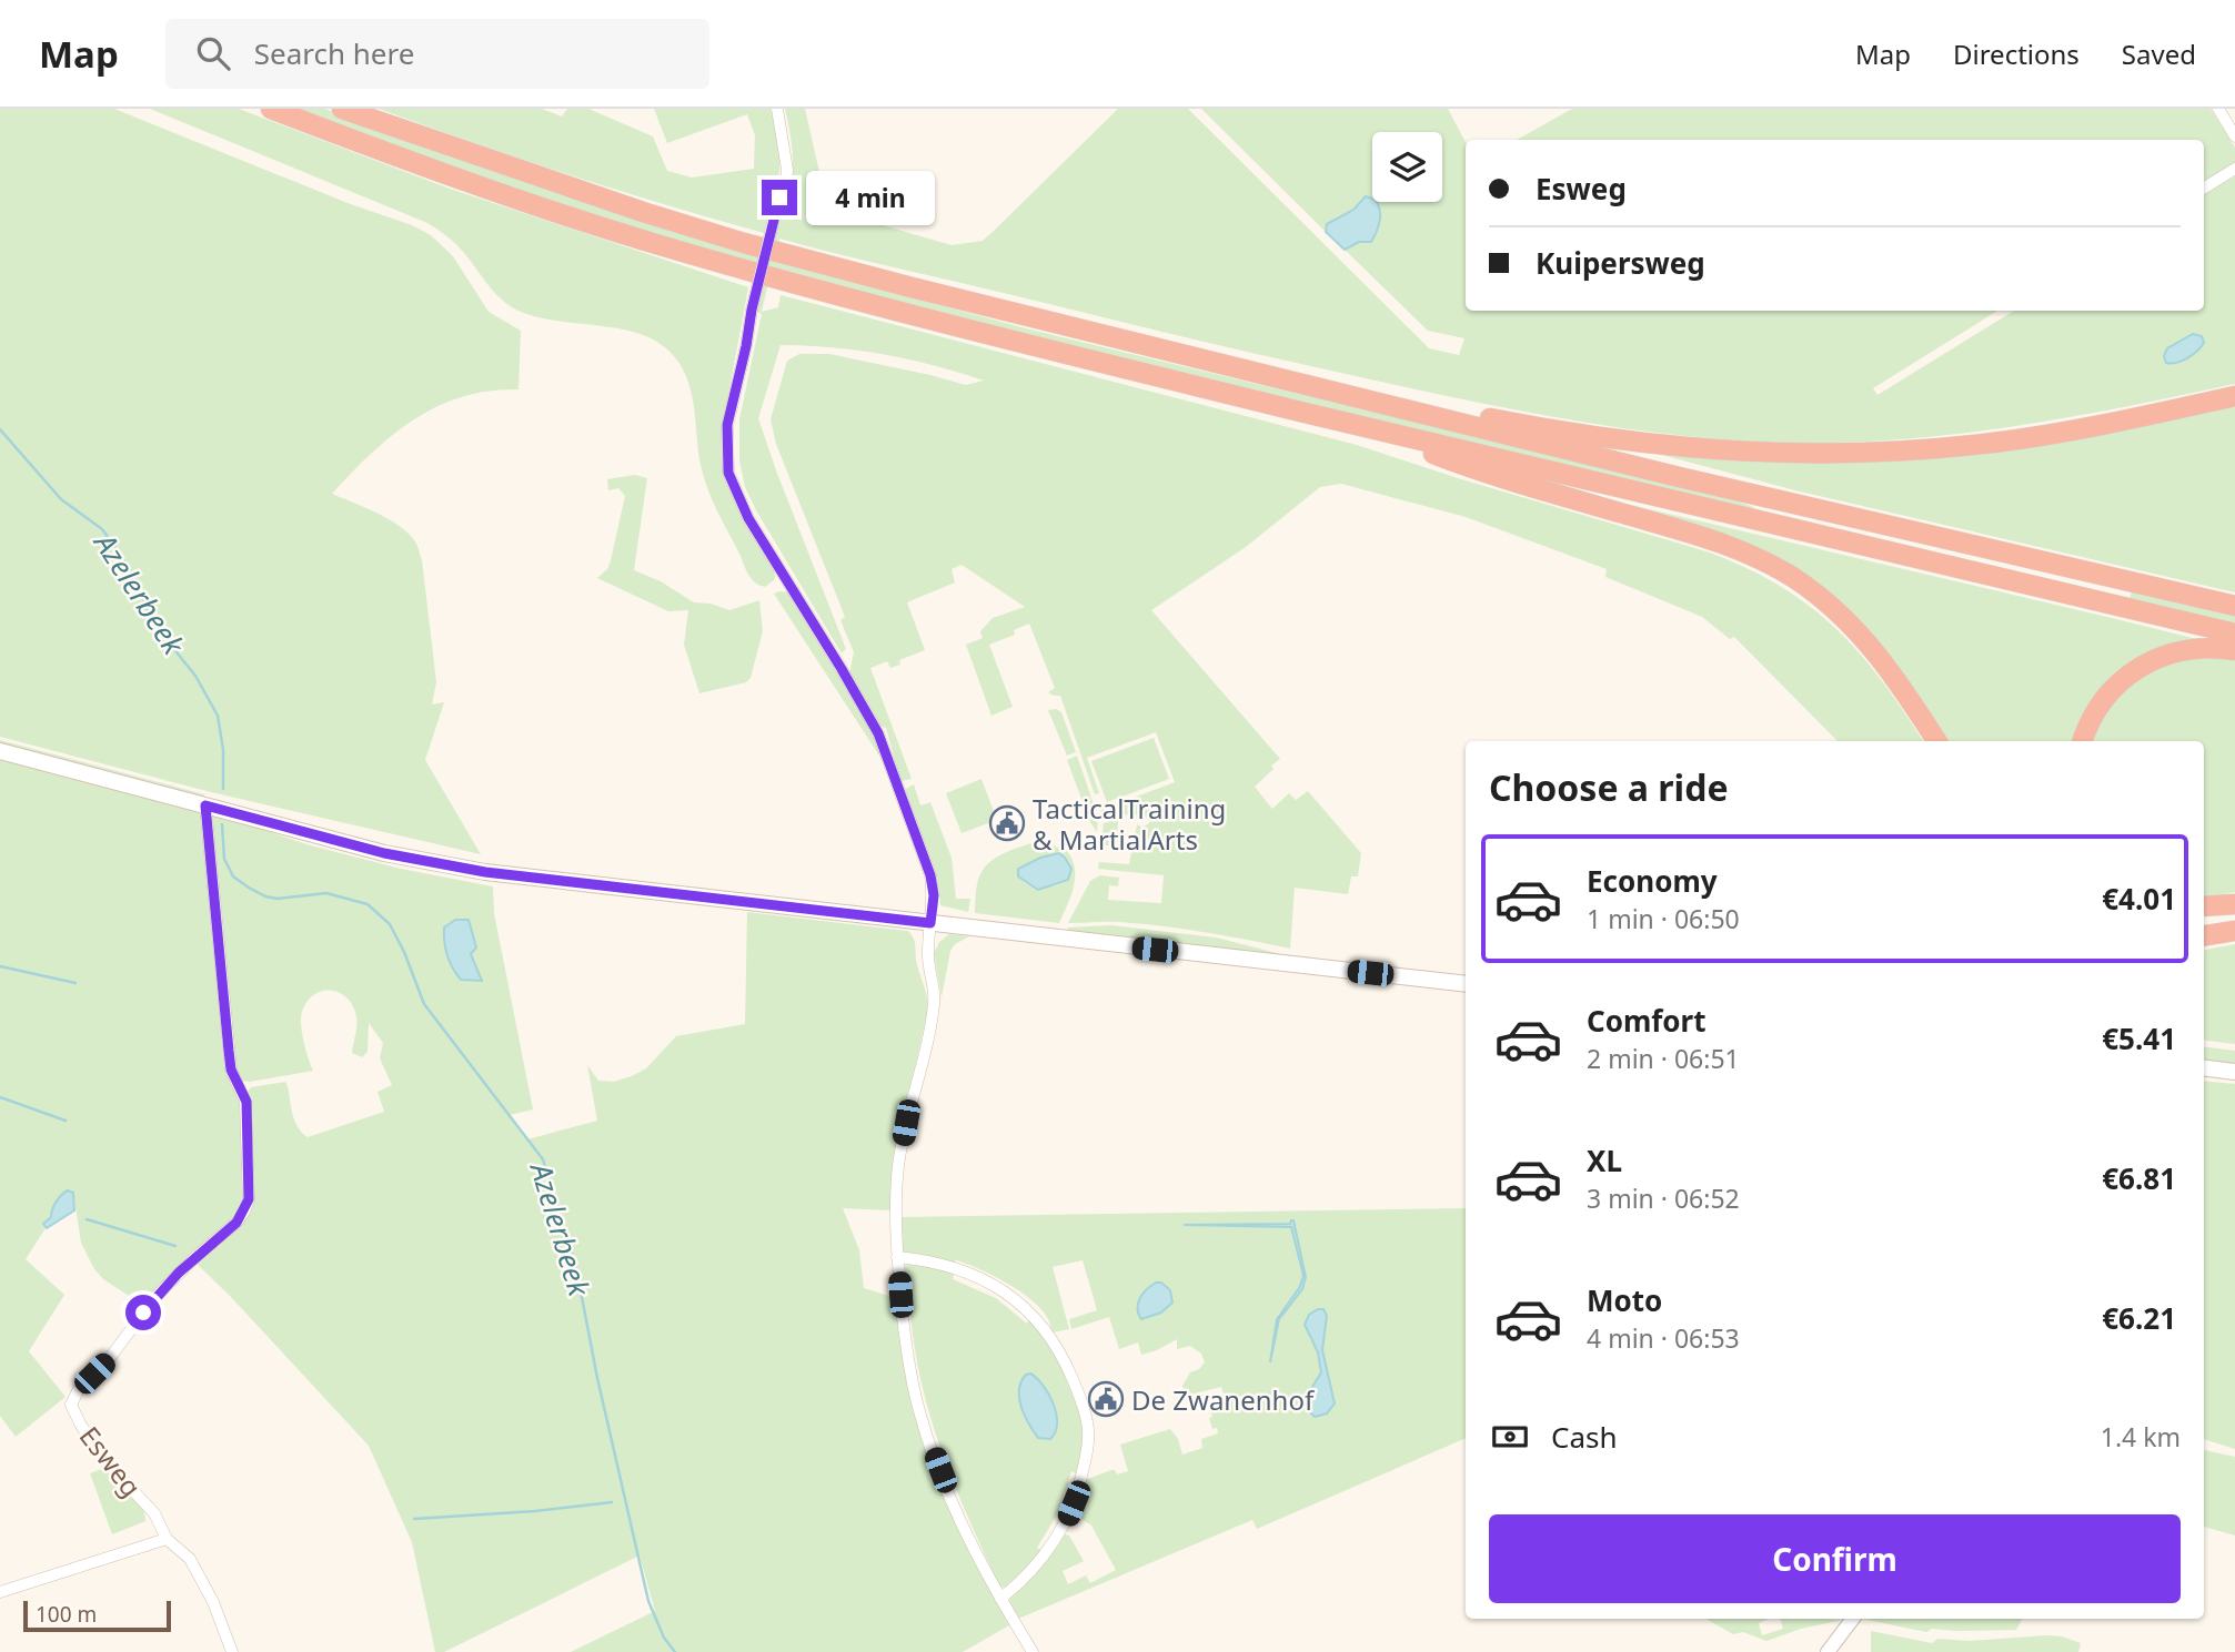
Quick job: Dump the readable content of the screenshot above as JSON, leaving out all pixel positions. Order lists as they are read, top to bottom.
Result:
{
  "streets": {
    "street": ["Esweg"]
  },
  "water": ["Azelerbeek"],
  "places": {
    "public building": ["TacticalTraining & MartialArts", "De Zwanenhof"]
  },
  "scale_bar": "100 m",
  "page": {
    "header": "Map",
    "search": "Search here",
    "nav": ["Map", "Directions", "Saved"],
    "banner": ["Esweg", "Kuipersweg"],
    "bubble": "4 min",
    "heading": "Choose a ride",
    "list": [
      {
        "name": "Economy",
        "note": "1 min · 06:50",
        "value": "€4.01"
      },
      {
        "name": "Comfort",
        "note": "2 min · 06:51",
        "value": "€5.41"
      },
      {
        "name": "XL",
        "note": "3 min · 06:52",
        "value": "€6.81"
      },
      {
        "name": "Moto",
        "note": "4 min · 06:53",
        "value": "€6.21"
      }
    ],
    "pay": ["Cash", "1.4 km"],
    "buttons": "Confirm",
    "scale": "100 m"
  }
}
